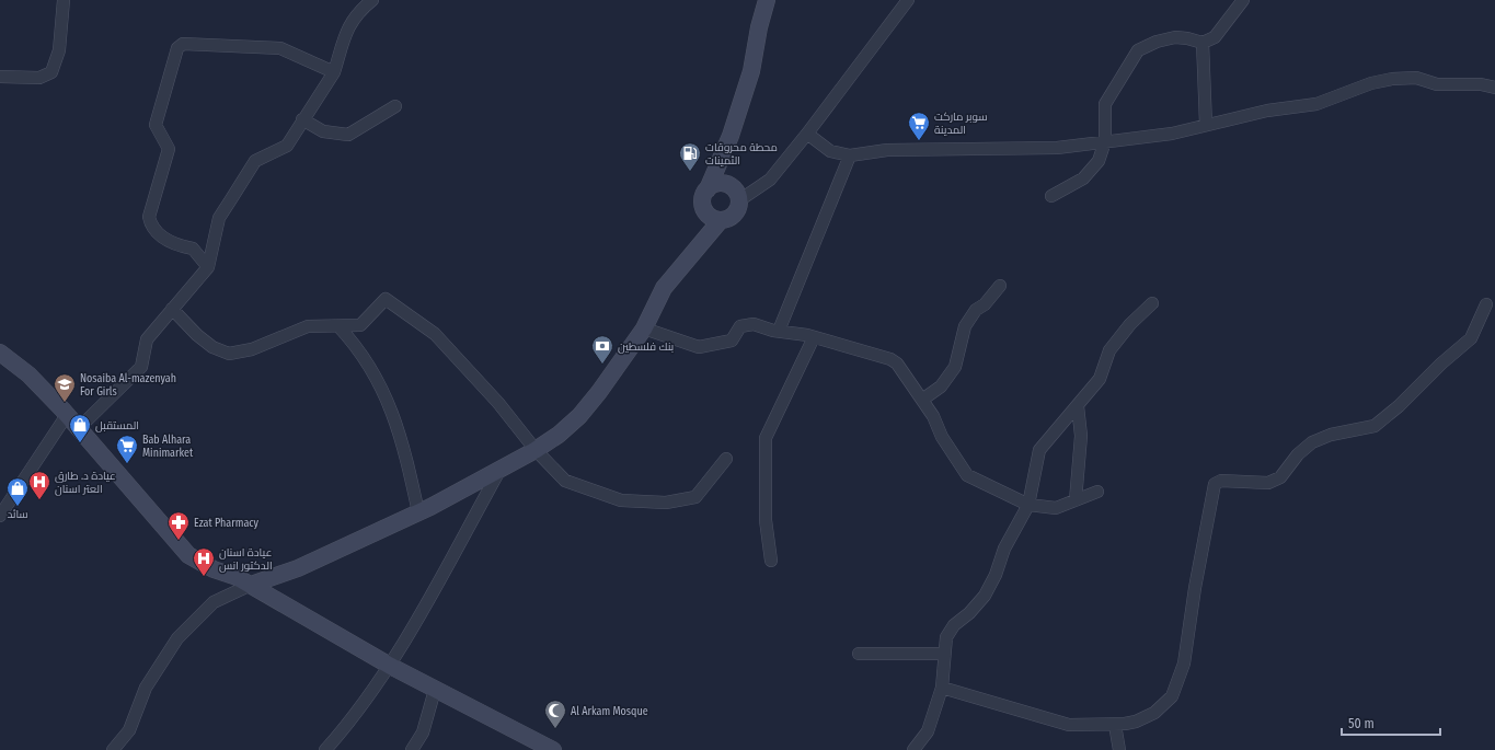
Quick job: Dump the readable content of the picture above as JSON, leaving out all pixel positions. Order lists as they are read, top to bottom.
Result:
{
  "places": {
    "supermarket": ["سوبر ماركت المدينة", "Bab Alhara Minimarket"],
    "fuel station": ["محطة محروقات الثمينات"],
    "bank": ["بنك فلسطين"],
    "school or university": ["Nosaiba Al-mazenyah For Girls"],
    "shop": ["المستقبل", "سائد"],
    "hospital": ["عيادة د. طارق العتر اسنان", "عيادة اسنان الدكتور انس"],
    "pharmacy": ["Ezat Pharmacy"],
    "mosque": ["Al Arkam Mosque"]
  },
  "scale_bar": "50 m"
}
